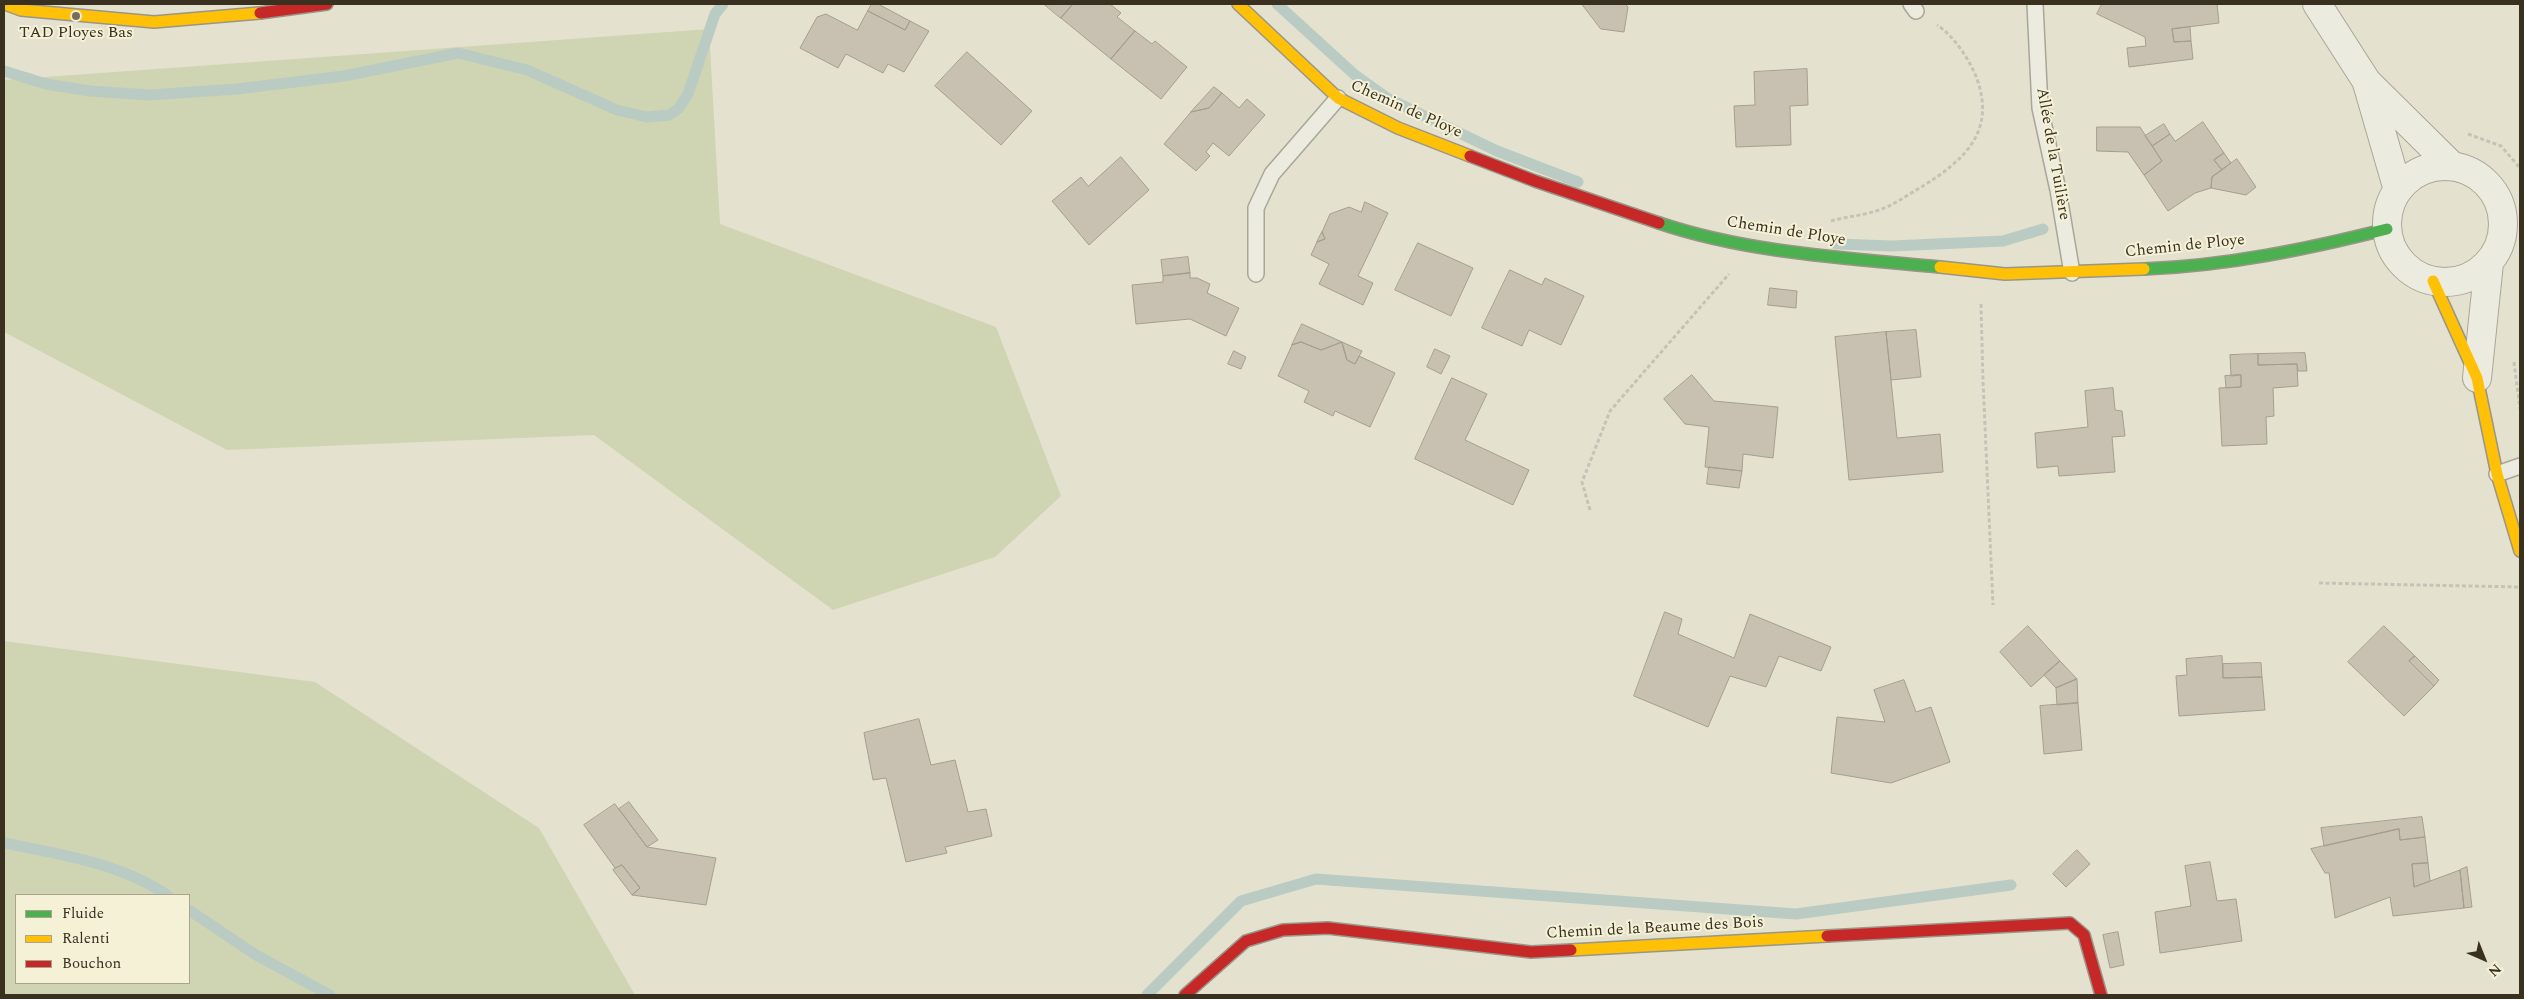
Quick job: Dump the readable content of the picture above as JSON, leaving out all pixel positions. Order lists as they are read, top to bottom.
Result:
{
  "streets": {
    "street": ["Chemin de Ploye", "Chemin de la Beaume des Bois"],
    "lane": ["Allée de la Tuilière"]
  },
  "crossings": [
    ["Chemin de Ploye", "Allée de la Tuilière"]
  ],
  "places": ["TAD Ployes Bas"],
  "legend": ["Fluide", "Ralenti", "Bouchon"],
  "north": "bottom right"
}
